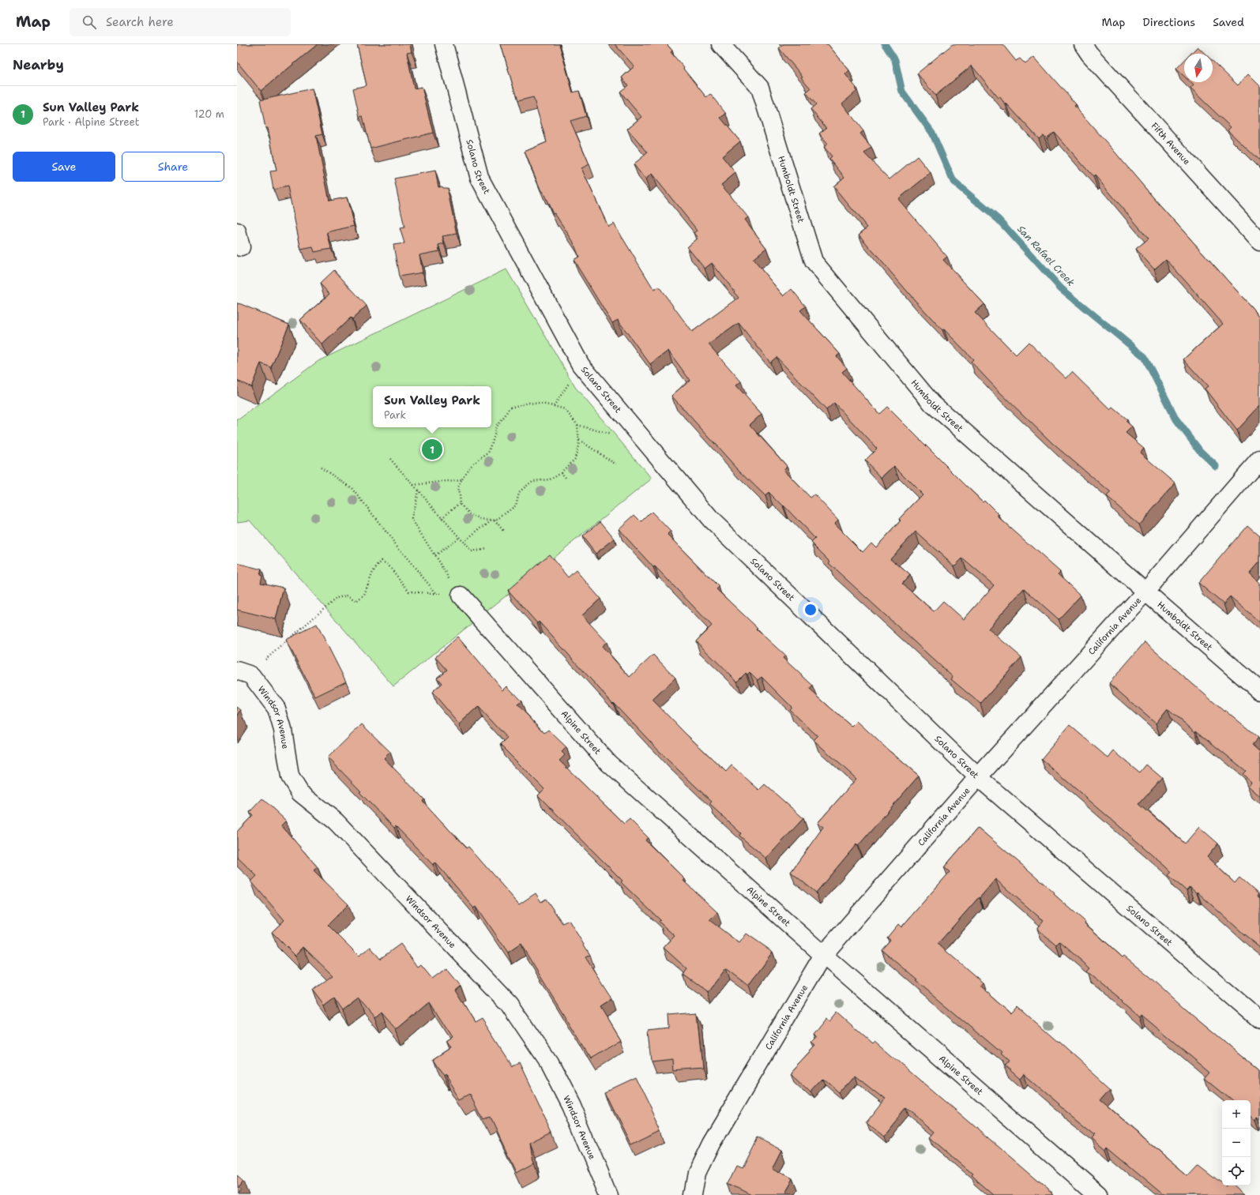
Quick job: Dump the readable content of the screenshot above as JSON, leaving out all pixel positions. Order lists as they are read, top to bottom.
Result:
{
  "streets": {
    "street": [
      "Fifth Avenue",
      "Solano Street",
      "Humboldt Street",
      "California Avenue",
      "Windsor Avenue",
      "Alpine Street"
    ]
  },
  "crossings": [
    ["Solano Street", "California Avenue"],
    ["Humboldt Street", "California Avenue"],
    ["California Avenue", "Alpine Street"]
  ],
  "water": ["San Rafael Creek"],
  "north": "bottom",
  "page": {
    "header": "Map",
    "search": "Search here",
    "nav": ["Map", "Directions", "Saved"],
    "heading": "Nearby",
    "list": [
      {
        "mark": "1",
        "name": "Sun Valley Park",
        "note": "Park · Alpine Street",
        "value": "120 m"
      }
    ],
    "buttons": ["Save", "Share"],
    "popup": ["Sun Valley Park", "Park"],
    "pins": "1",
    "map_buttons": ["+", "−"]
  }
}
